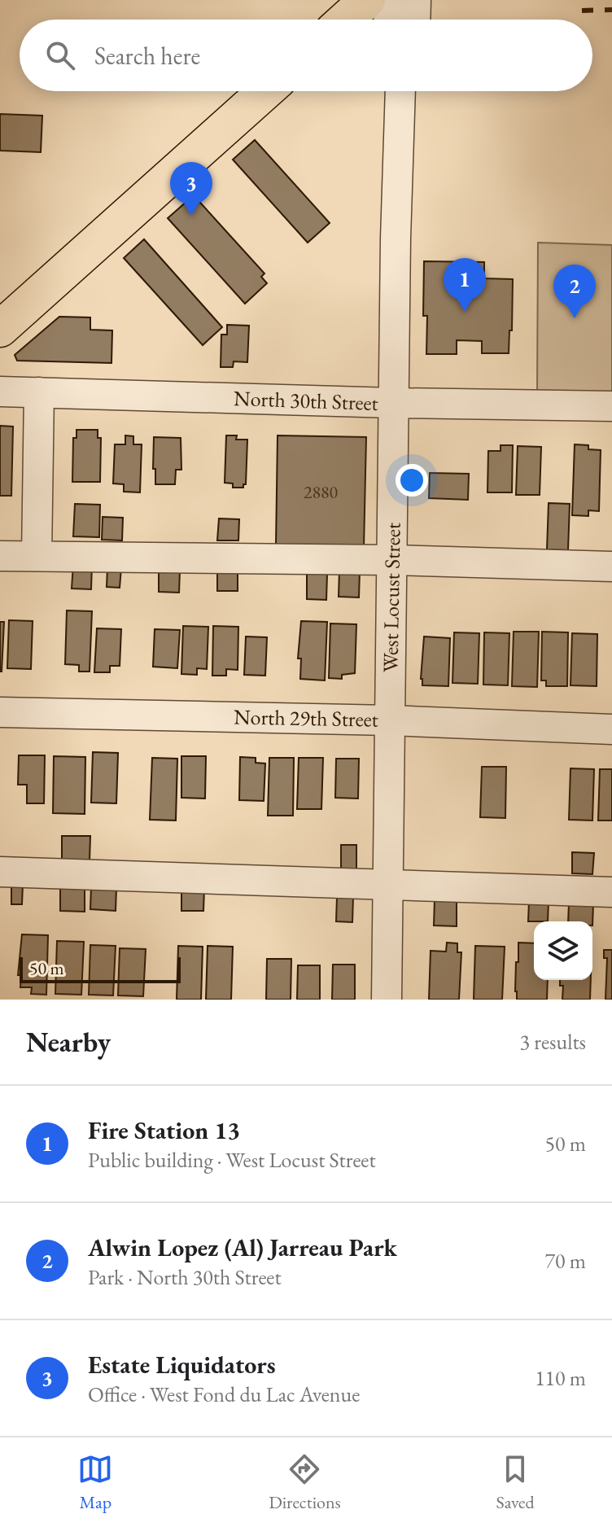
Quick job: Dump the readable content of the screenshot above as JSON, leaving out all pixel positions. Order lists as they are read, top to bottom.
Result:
{
  "streets": {
    "street": ["North 30th Street", "West Locust Street", "North 29th Street"]
  },
  "crossings": [
    ["North 30th Street", "West Locust Street"],
    ["West Locust Street", "North 29th Street"]
  ],
  "house_numbers": ["2880"],
  "scale_bar": "50 m",
  "page": {
    "search": "Search here",
    "pins": ["3", "1", "2"],
    "scale": "50 m",
    "heading": ["Nearby", "3 results"],
    "list": [
      {
        "mark": "1",
        "name": "Fire Station 13",
        "note": "Public building · West Locust Street",
        "value": "50 m"
      },
      {
        "mark": "2",
        "name": "Alwin Lopez (Al) Jarreau Park",
        "note": "Park · North 30th Street",
        "value": "70 m"
      },
      {
        "mark": "3",
        "name": "Estate Liquidators",
        "note": "Office · West Fond du Lac Avenue",
        "value": "110 m"
      }
    ],
    "nav": ["Map", "Directions", "Saved"]
  }
}
